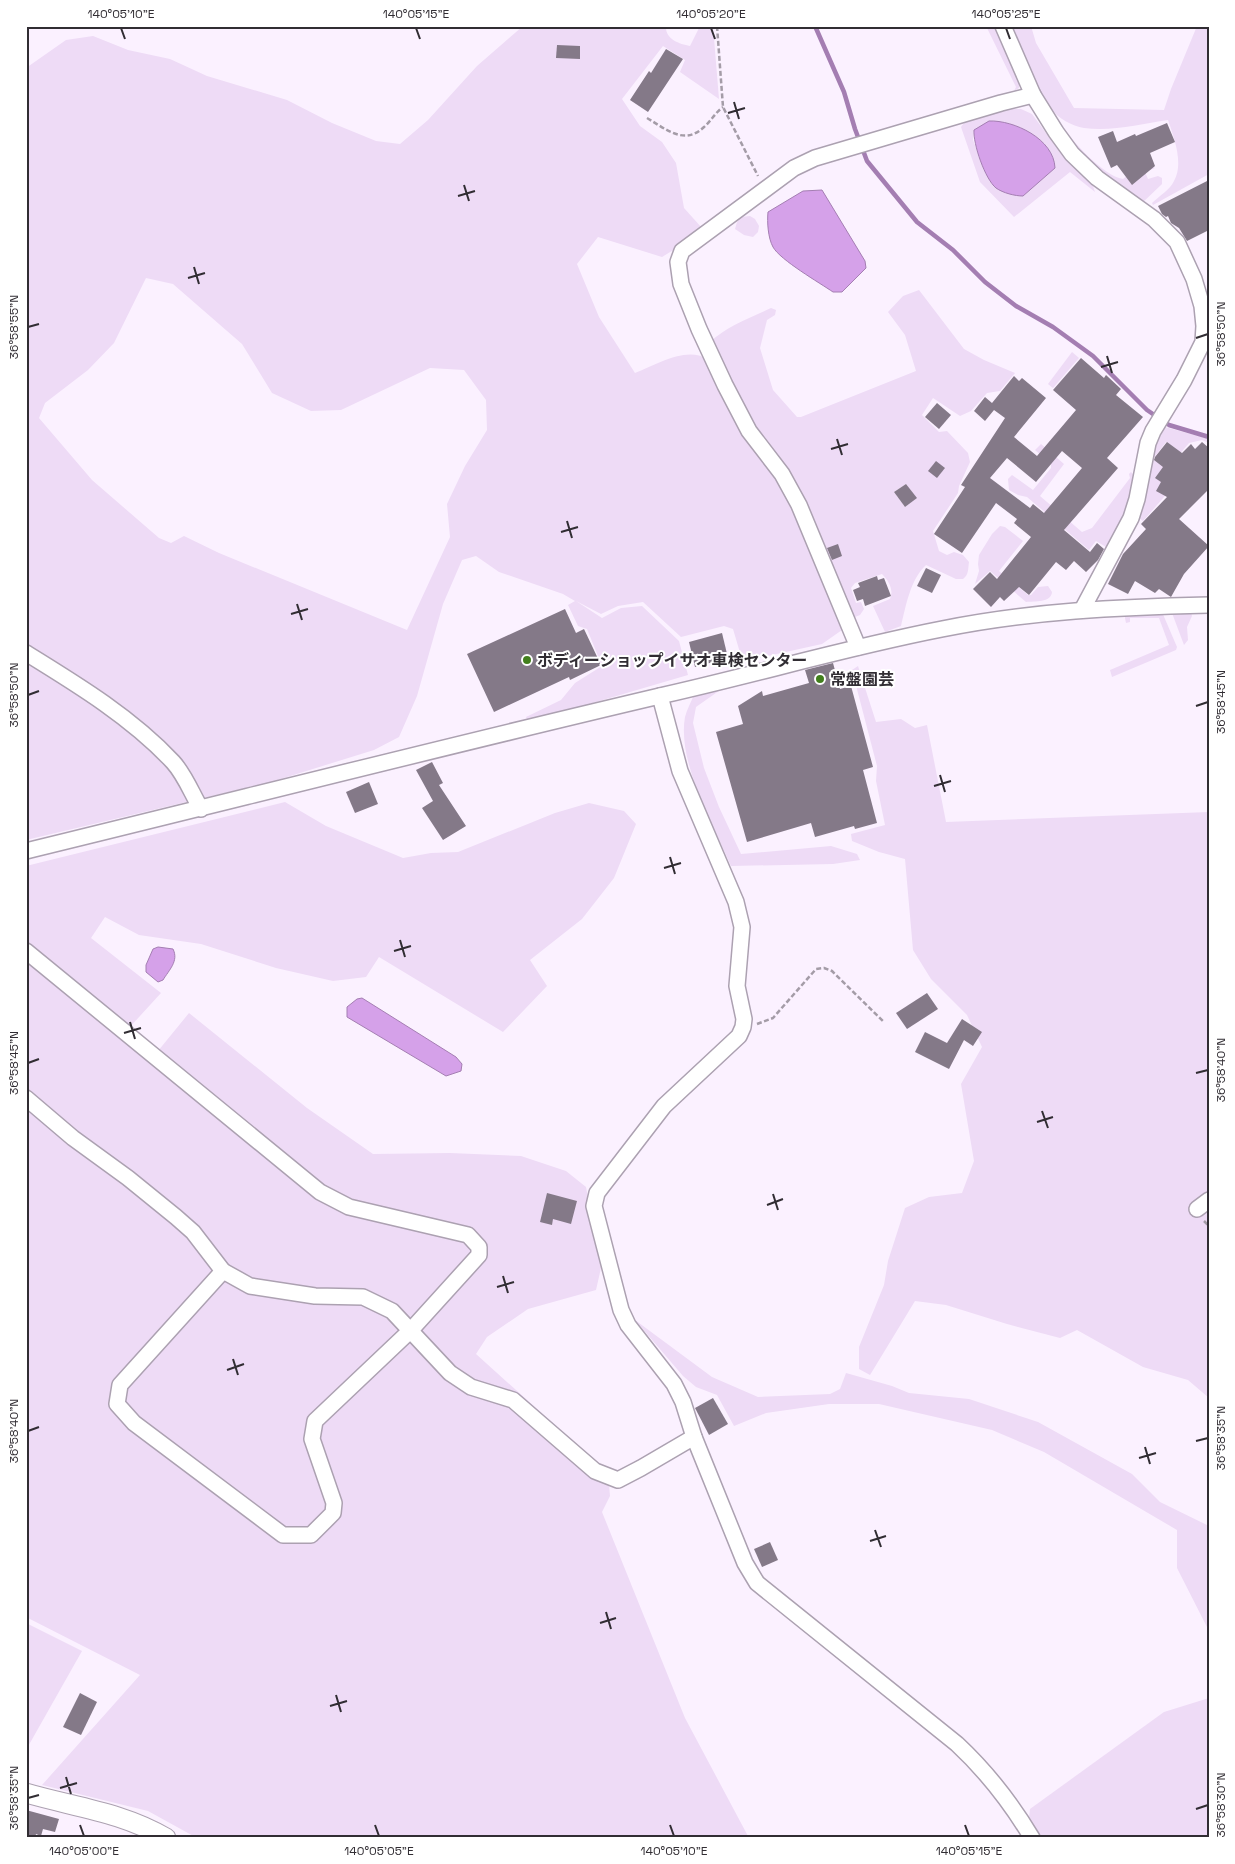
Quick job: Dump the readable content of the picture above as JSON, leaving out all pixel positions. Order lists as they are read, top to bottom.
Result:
{
  "places": ["ボディーショップイサオ車検センター", "常盤園芸"],
  "coordinates": [
    "140°05'10\"E",
    "140°05'15\"E",
    "140°05'20\"E",
    "140°05'25\"E",
    "36°58'55\"N",
    "36°58'50\"N",
    "36°58'45\"N",
    "36°58'40\"N",
    "36°58'35\"N",
    "36°58'30\"N",
    "140°05'00\"E",
    "140°05'05\"E"
  ]
}
